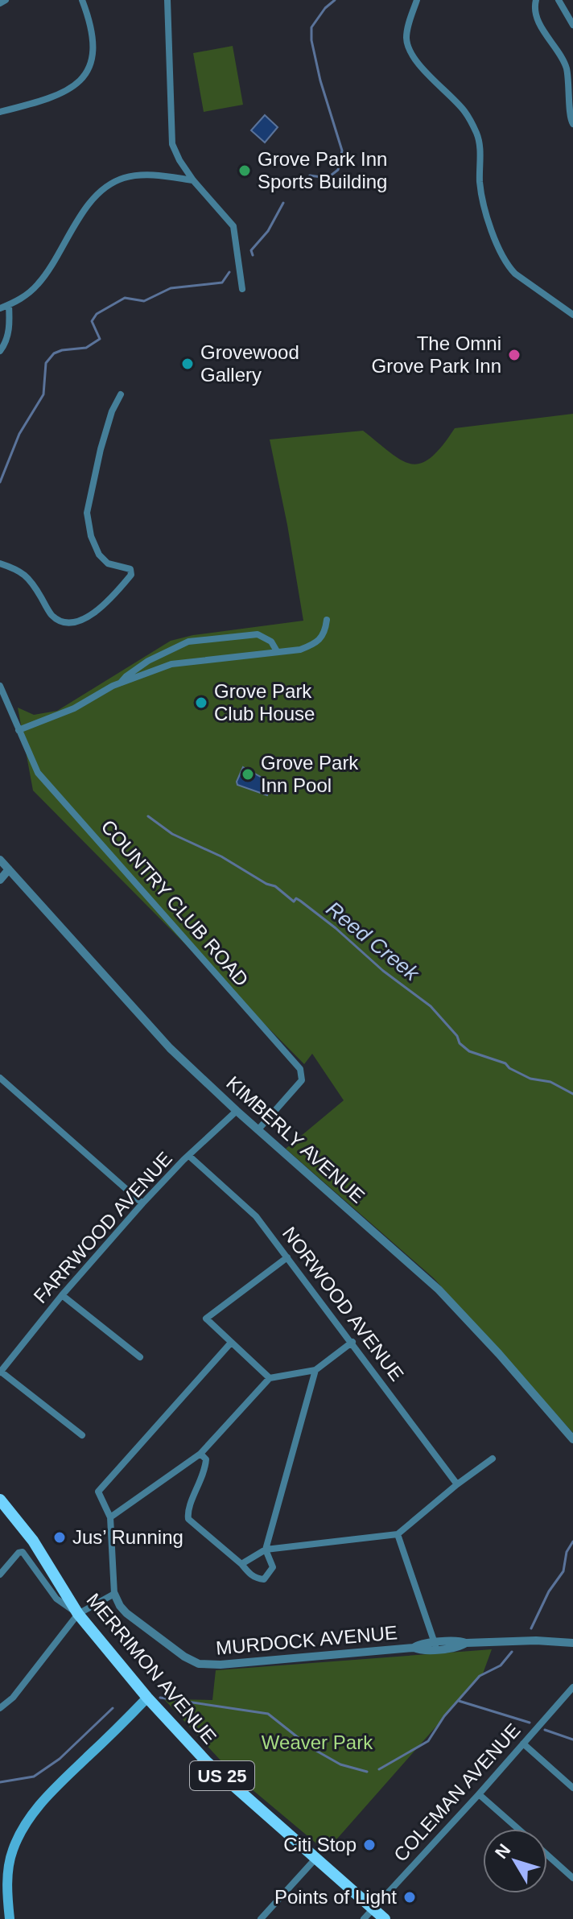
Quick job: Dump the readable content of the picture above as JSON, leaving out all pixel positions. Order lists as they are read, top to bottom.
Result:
{
  "streets": {
    "main road": ["MERRIMON AVENUE", "US 25"],
    "street": [
      "COUNTRY CLUB ROAD",
      "KIMBERLY AVENUE",
      "FARRWOOD AVENUE",
      "NORWOOD AVENUE",
      "MURDOCK AVENUE",
      "COLEMAN AVENUE"
    ]
  },
  "crossings": [
    ["COUNTRY CLUB ROAD", "KIMBERLY AVENUE"],
    ["KIMBERLY AVENUE", "FARRWOOD AVENUE"],
    ["FARRWOOD AVENUE", "NORWOOD AVENUE"],
    ["MERRIMON AVENUE", "COLEMAN AVENUE"]
  ],
  "water": ["Reed Creek"],
  "parks": ["Weaver Park"],
  "places": [
    "Grove Park Inn Sports Building",
    "The Omni Grove Park Inn",
    "Grovewood Gallery",
    "Grove Park Club House",
    "Grove Park Inn Pool",
    "Jus’ Running",
    "Citi Stop",
    "Points of Light"
  ],
  "north": "top left"
}
